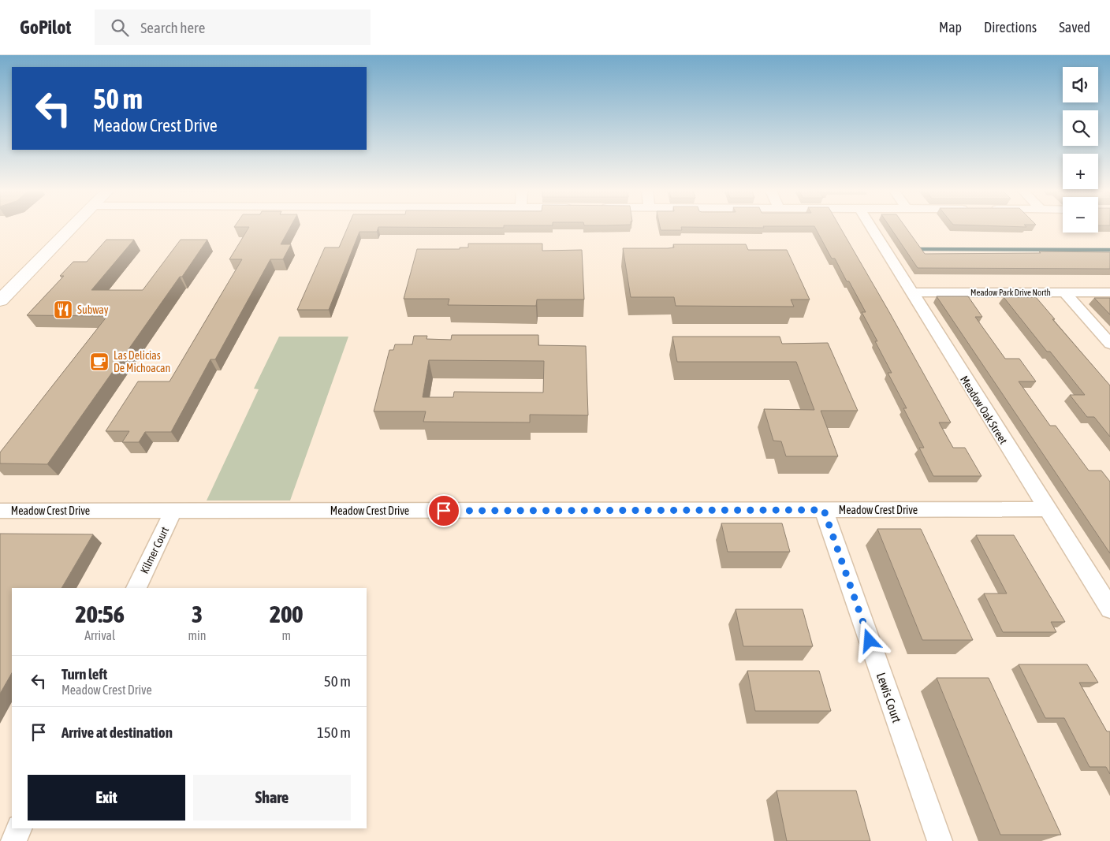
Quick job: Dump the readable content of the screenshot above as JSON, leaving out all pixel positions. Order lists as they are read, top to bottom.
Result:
{
  "streets": {
    "street": [
      "Meadow Park Drive North",
      "Meadow Oak Street",
      "Meadow Crest Drive",
      "Kilmer Court",
      "Lewis Court"
    ]
  },
  "crossings": [
    ["Meadow Park Drive North", "Meadow Oak Street"],
    ["Meadow Oak Street", "Meadow Crest Drive"],
    ["Meadow Crest Drive", "Kilmer Court"],
    ["Meadow Crest Drive", "Lewis Court"]
  ],
  "places": {
    "restaurant": ["Subway"],
    "cafe": ["Las Delicias De Michoacan"]
  },
  "page": {
    "header": "GoPilot",
    "search": "Search here",
    "nav": ["Map", "Directions", "Saved"],
    "map_buttons": ["+", "−"],
    "turn": ["50 m", "Meadow Crest Drive"],
    "eta": [
      "20:56",
      "Arrival",
      "3",
      "min",
      "200",
      "m"
    ],
    "list": [
      {
        "name": "Turn left",
        "note": "Meadow Crest Drive",
        "value": "50 m"
      },
      {
        "name": "Arrive at destination",
        "value": "150 m"
      }
    ],
    "buttons": ["Exit", "Share"]
  }
}
